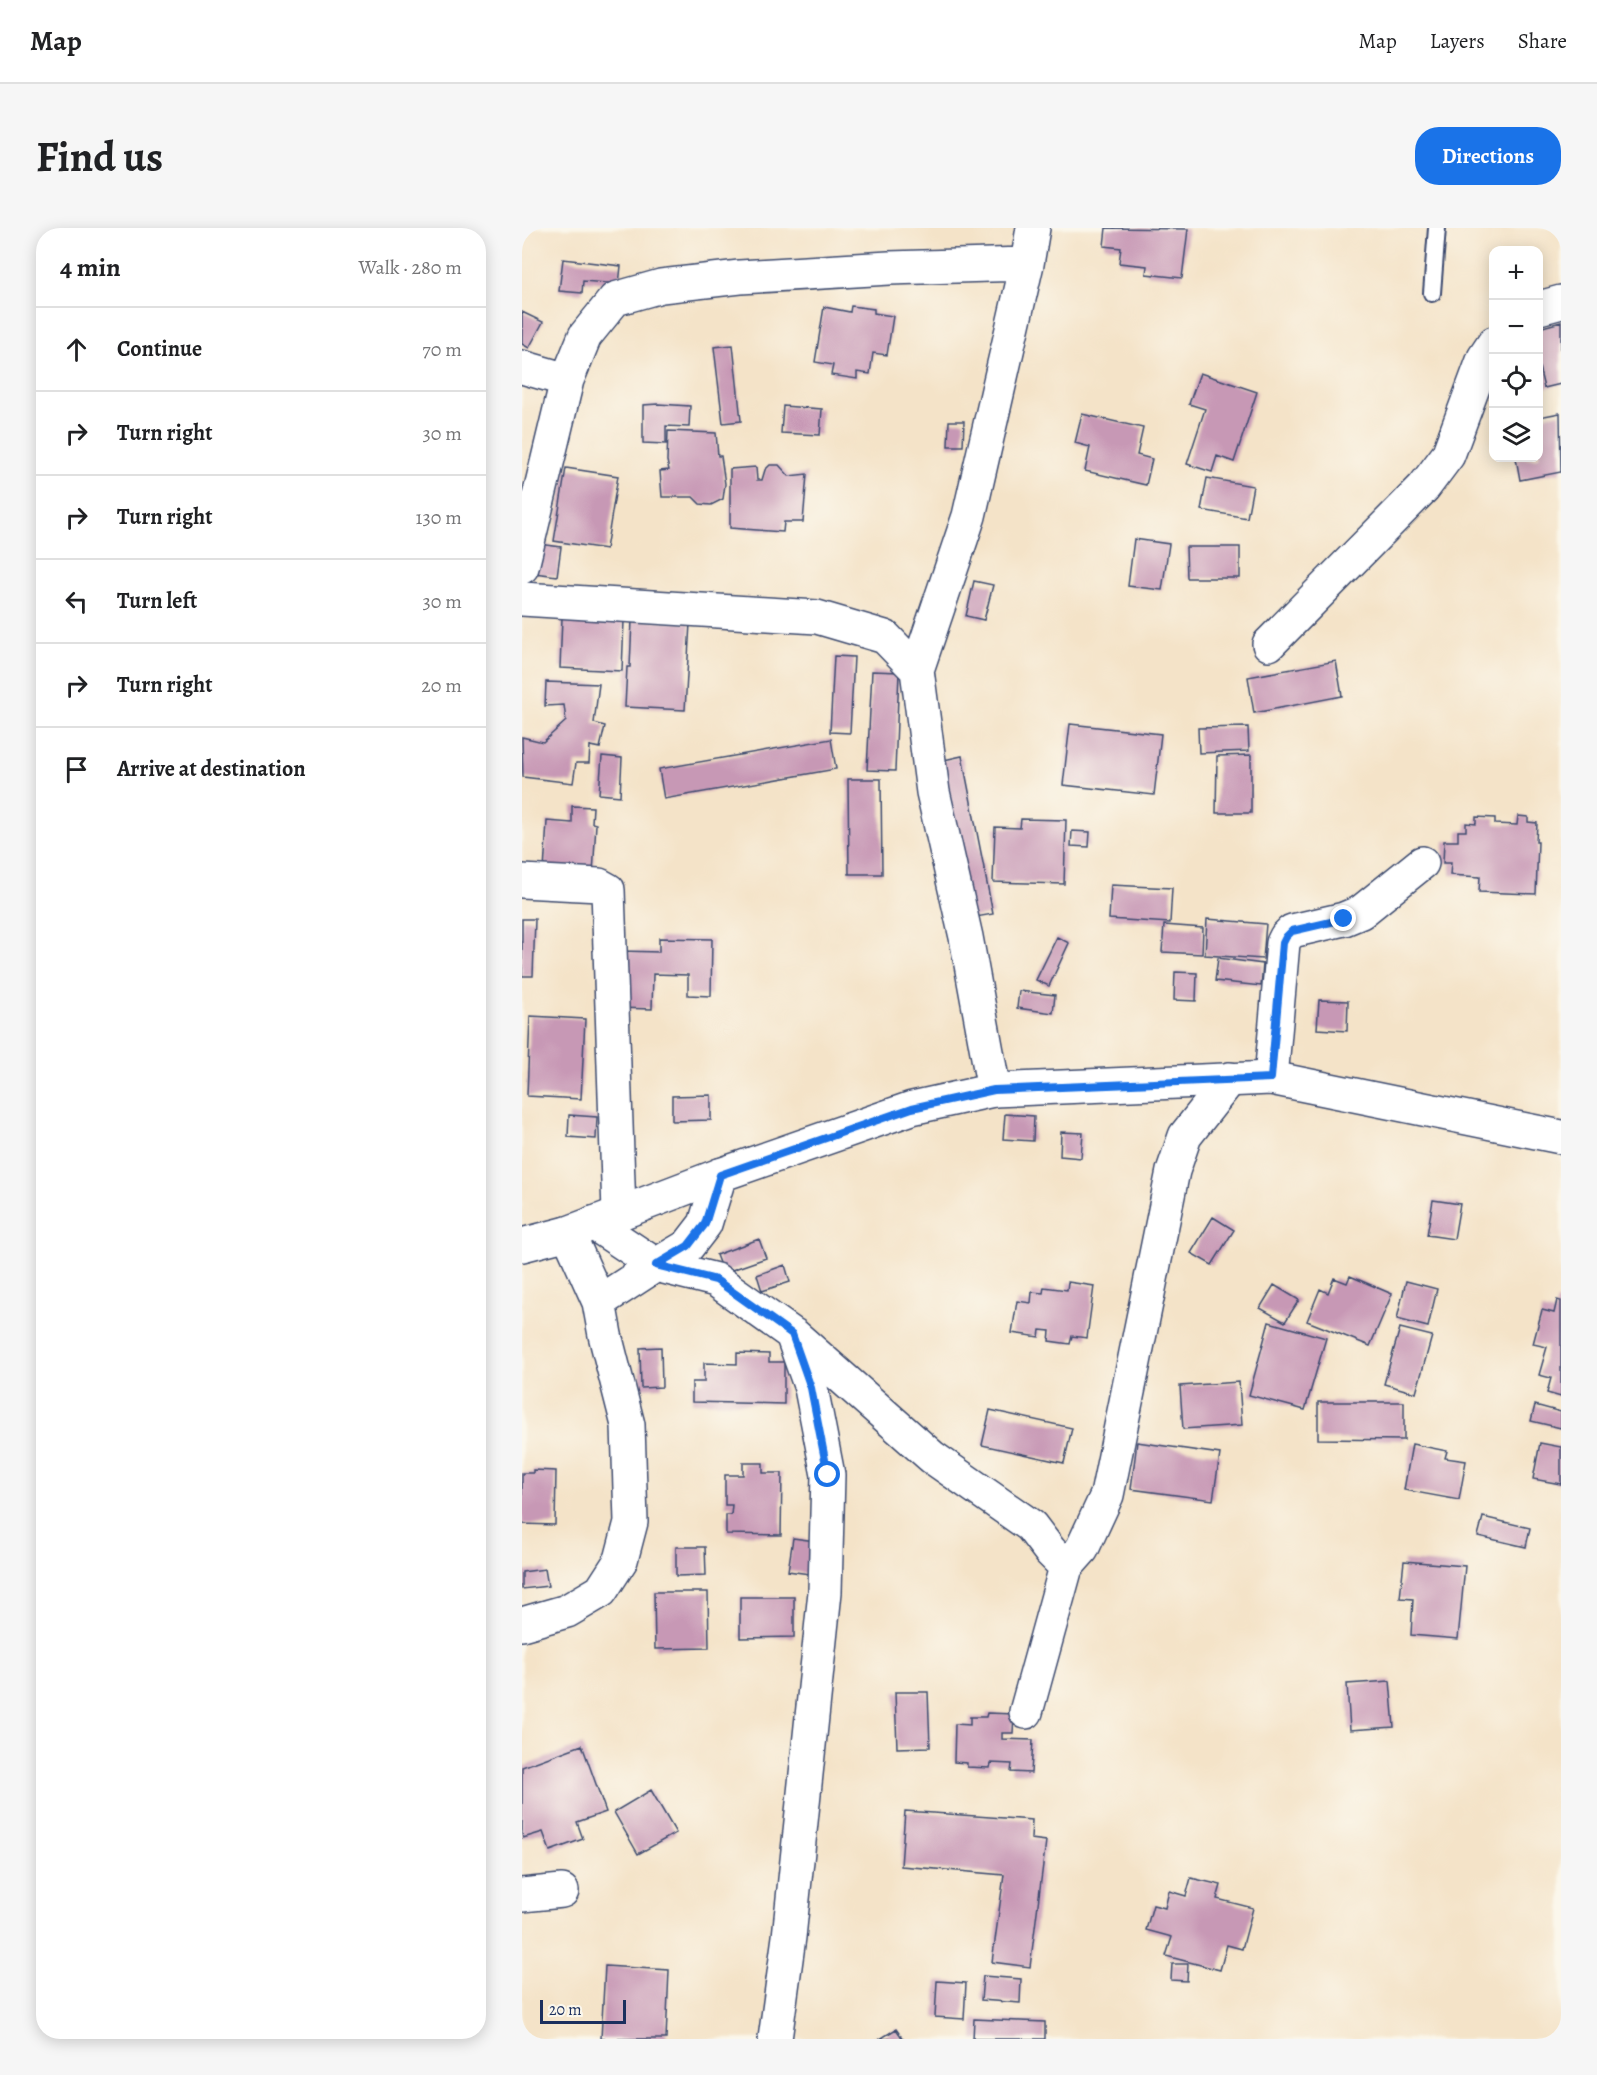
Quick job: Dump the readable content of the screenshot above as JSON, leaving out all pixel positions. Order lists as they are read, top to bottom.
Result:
{
  "scale_bar": "20 m",
  "page": {
    "header": "Map",
    "nav": ["Map", "Layers", "Share"],
    "buttons": "Directions",
    "title": "Find us",
    "heading": ["4 min", "Walk · 280 m"],
    "map_buttons": ["+", "−"],
    "list": [
      ["Continue", "70 m"],
      ["Turn right", "30 m"],
      ["Turn right", "130 m"],
      ["Turn left", "30 m"],
      ["Turn right", "20 m"],
      "Arrive at destination"
    ],
    "scale": "20 m"
  }
}
